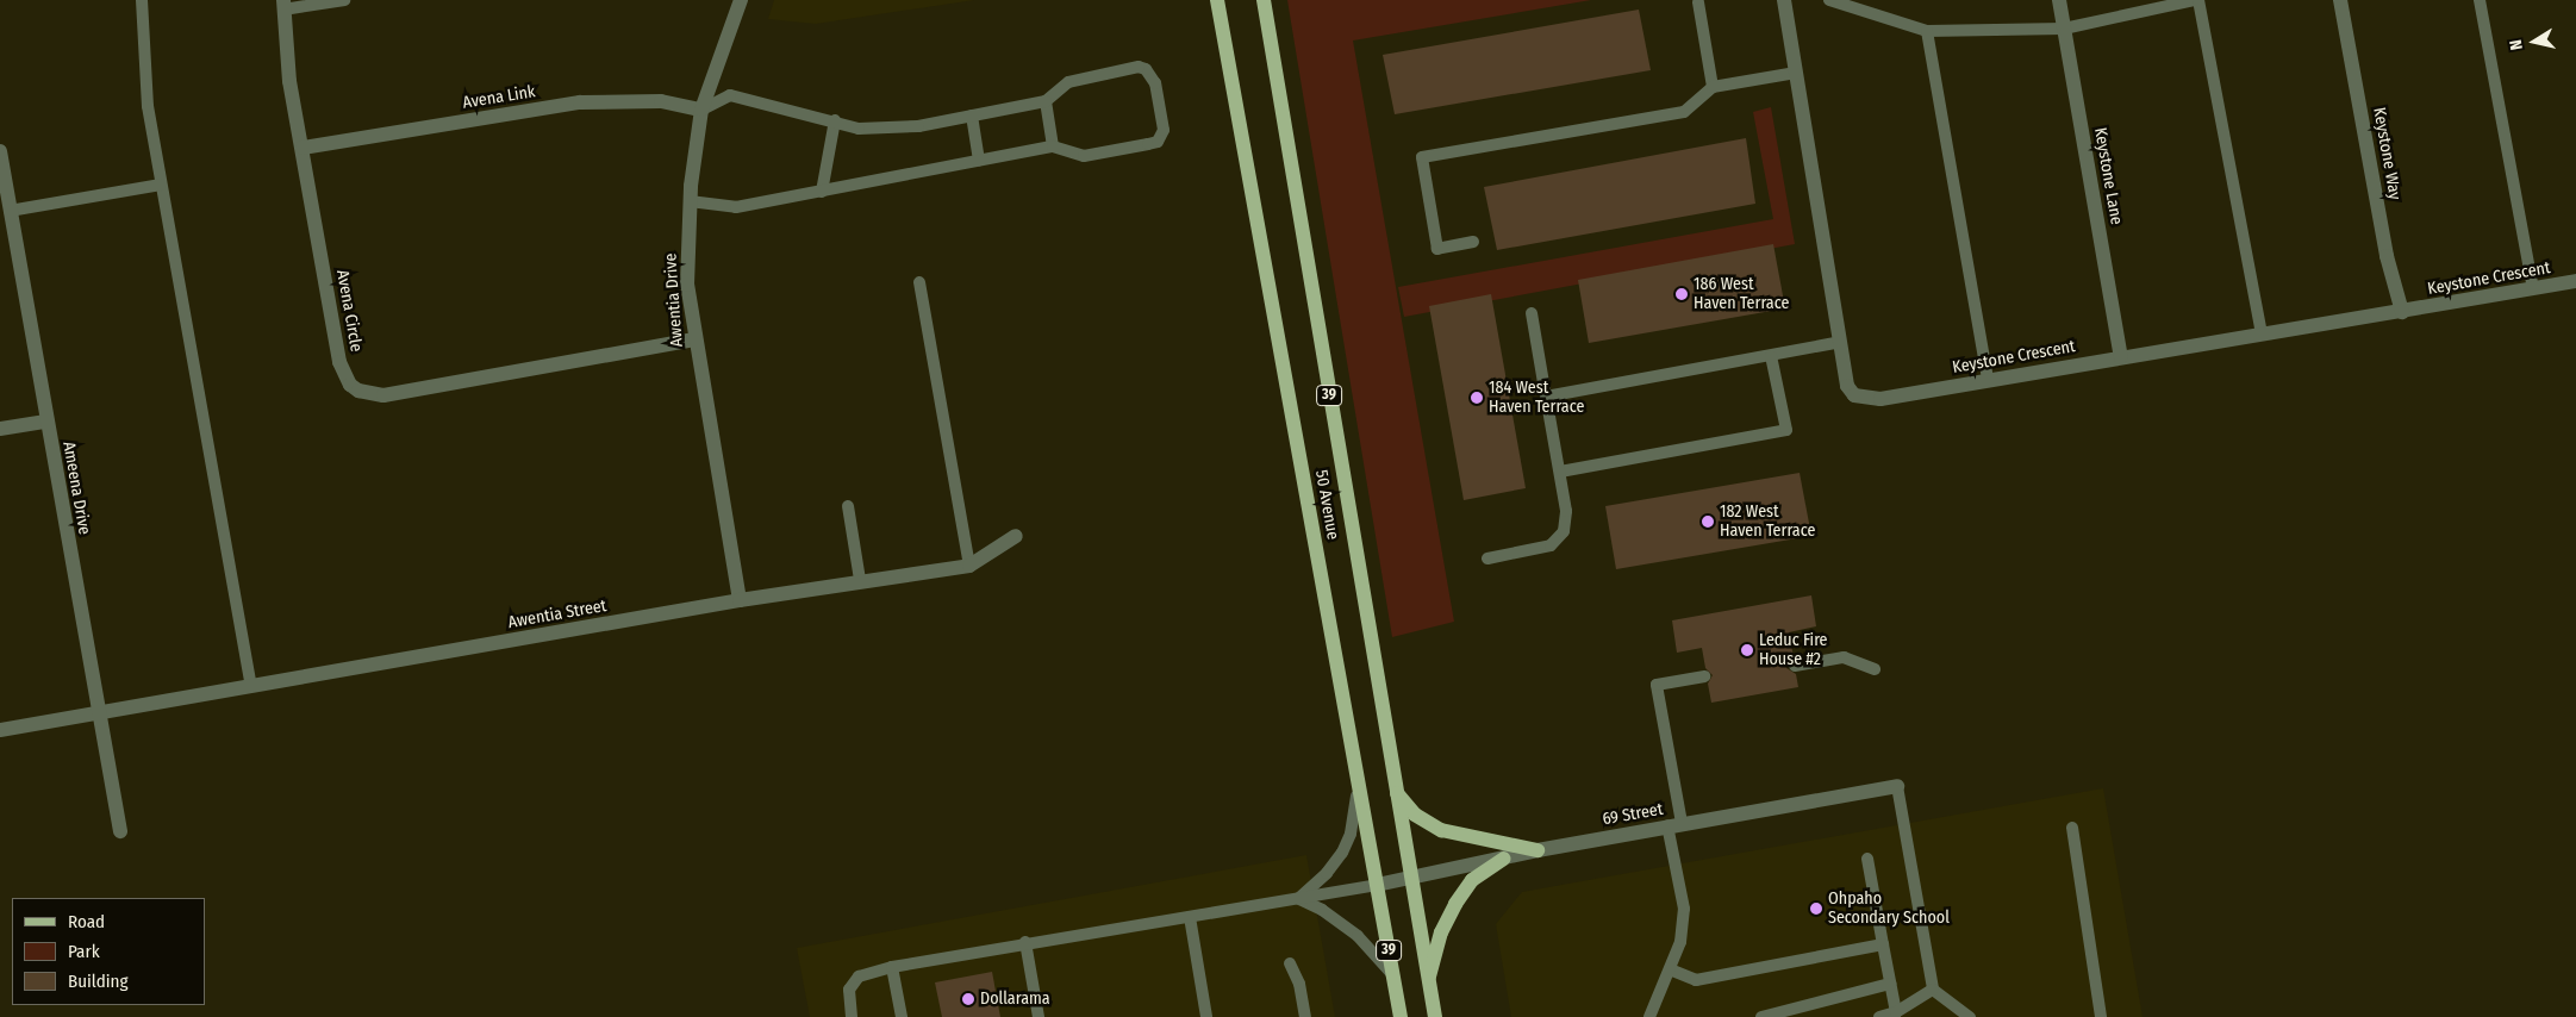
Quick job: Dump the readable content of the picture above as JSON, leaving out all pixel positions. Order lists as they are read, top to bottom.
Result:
{
  "streets": {
    "main road": ["39", "50 Avenue"],
    "street": [
      "Avena Link",
      "Keystone Way",
      "Keystone Lane",
      "Keystone Crescent",
      "Awentia Drive",
      "Avena Circle",
      "Ameena Drive",
      "Awentia Street",
      "69 Street"
    ]
  },
  "crossings": [
    ["Avena Link", "Awentia Drive"],
    ["Avena Link", "Avena Circle"],
    ["Keystone Way", "Keystone Crescent"],
    ["Keystone Lane", "Keystone Crescent"],
    ["Awentia Drive", "Avena Circle"],
    ["Awentia Drive", "Awentia Street"],
    ["Ameena Drive", "Awentia Street"],
    ["50 Avenue", "69 Street"]
  ],
  "places": [
    "186 West Haven Terrace",
    "184 West Haven Terrace",
    "182 West Haven Terrace",
    "Leduc Fire House #2",
    "Ohpaho Secondary School",
    "Dollarama"
  ],
  "legend": ["Road", "Park", "Building"],
  "north": "left"
}
